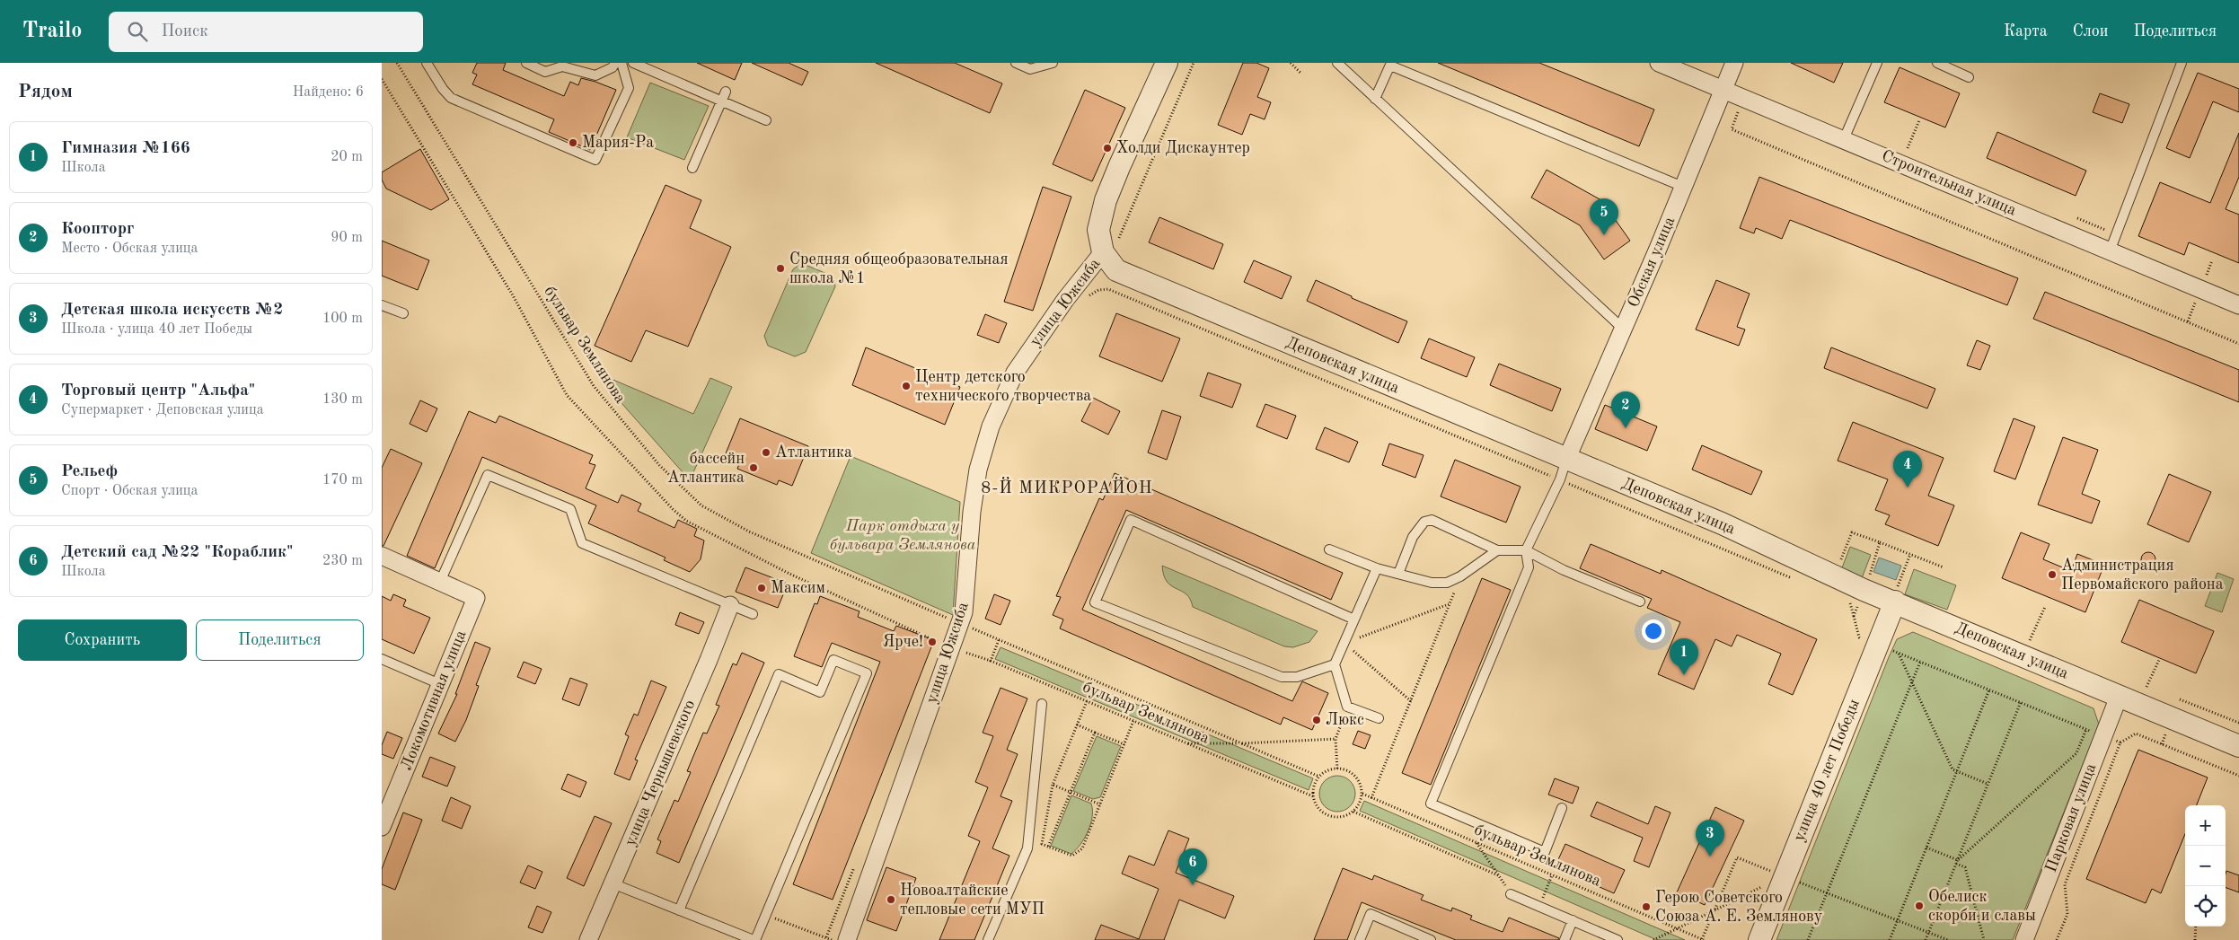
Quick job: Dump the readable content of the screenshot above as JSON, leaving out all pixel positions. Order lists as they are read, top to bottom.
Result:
{
  "streets": {
    "street": [
      "Строительная улица",
      "Обская улица",
      "улица Южсиба",
      "Деповская улица",
      "Локомотивная улица",
      "улица 40 лет Победы",
      "улица Чернышевского",
      "Парковая улица"
    ],
    "path": ["бульвар Землянова"]
  },
  "crossings": [
    ["Строительная улица", "Обская улица"],
    ["Обская улица", "Деповская улица"],
    ["улица Южсиба", "бульвар Землянова"],
    ["улица Южсиба", "Деповская улица"],
    ["Деповская улица", "улица 40 лет Победы"],
    ["Деповская улица", "Парковая улица"]
  ],
  "districts": ["8-Й МИКРОРАЙОН"],
  "parks": ["Парк отдыха у бульвара Землянова"],
  "places": [
    "Мария-Ра",
    "Холди Дискаунтер",
    "Средняя общеобразовательная школа №1",
    "Центр детского технического творчества",
    "Атлантика",
    "бассейн Атлантика",
    "Администрация Первомайского района",
    "Максим",
    "Ярче!",
    "Люкс",
    "Новоалтайские тепловые сети МУП",
    "Обелиск скорби и славы",
    "Герою Советского Союза А. Е. Землянову"
  ],
  "page": {
    "header": "Trailo",
    "search": "Поиск",
    "nav": ["Карта", "Слои", "Поделиться"],
    "heading": ["Рядом", "Найдено: 6"],
    "list": [
      {
        "mark": "1",
        "name": "Гимназия №166",
        "note": "Школа",
        "value": "20 m"
      },
      {
        "mark": "2",
        "name": "Коопторг",
        "note": "Место · Обская улица",
        "value": "90 m"
      },
      {
        "mark": "3",
        "name": "Детская школа искусств №2",
        "note": "Школа · улица 40 лет Победы",
        "value": "100 m"
      },
      {
        "mark": "4",
        "name": "Торговый центр \"Альфа\"",
        "note": "Супермаркет · Деповская улица",
        "value": "130 m"
      },
      {
        "mark": "5",
        "name": "Рельеф",
        "note": "Спорт · Обская улица",
        "value": "170 m"
      },
      {
        "mark": "6",
        "name": "Детский сад №22 \"Кораблик\"",
        "note": "Школа",
        "value": "230 m"
      }
    ],
    "pins": [
      "5",
      "2",
      "4",
      "1",
      "3",
      "6"
    ],
    "buttons": ["Сохранить", "Поделиться"],
    "map_buttons": ["+", "−"]
  }
}
